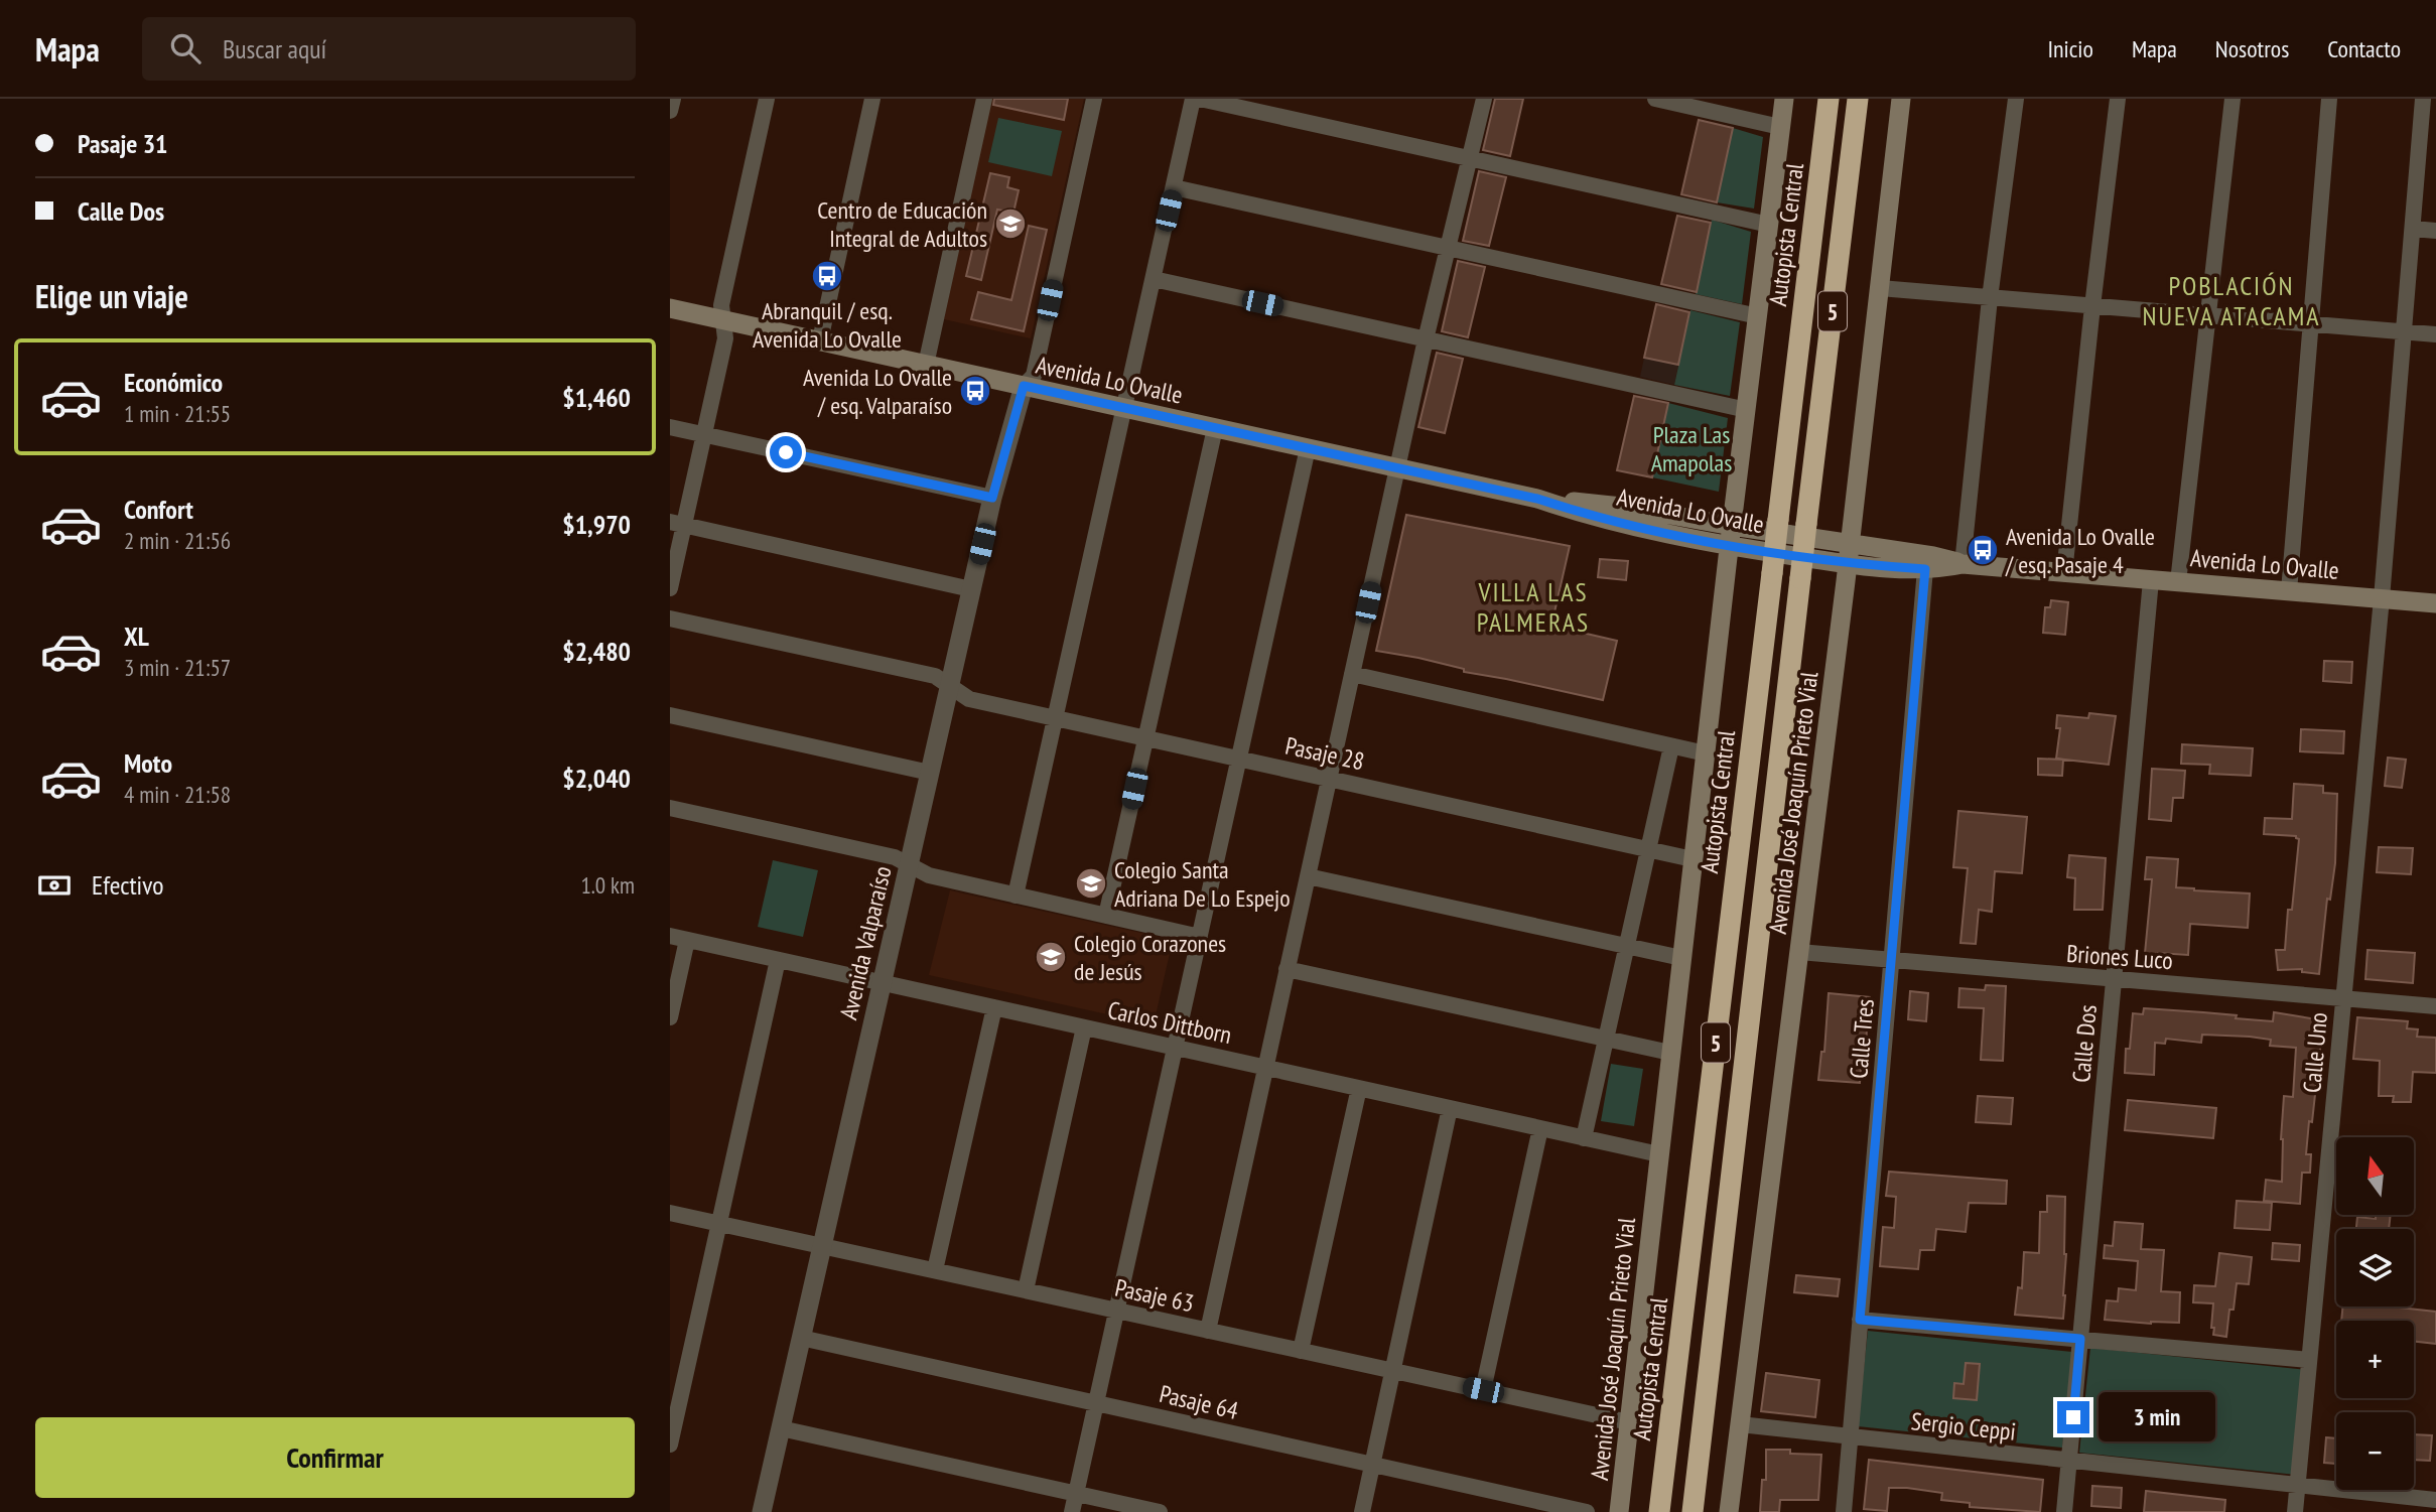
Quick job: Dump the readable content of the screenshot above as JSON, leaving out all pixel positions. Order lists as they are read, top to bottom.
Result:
{
  "streets": {
    "highway": ["Autopista Central", "5"],
    "main road": ["Avenida Lo Ovalle", "Avenida José Joaquín Prieto Vial"],
    "street": [
      "Pasaje 28",
      "Avenida Valparaíso",
      "Briones Luco",
      "Carlos Dittborn",
      "Calle Tres",
      "Calle Dos",
      "Calle Uno",
      "Pasaje 63",
      "Pasaje 64",
      "Sergio Ceppi"
    ]
  },
  "crossings": [
    ["Avenida Lo Ovalle", "Avenida José Joaquín Prieto Vial"],
    ["Avenida Lo Ovalle", "Avenida Valparaíso"],
    ["Avenida Lo Ovalle", "Calle Tres"],
    ["Avenida Lo Ovalle", "Calle Dos"],
    ["Avenida Lo Ovalle", "Calle Uno"],
    ["Pasaje 28", "Avenida José Joaquín Prieto Vial"],
    ["Pasaje 28", "Avenida Valparaíso"],
    ["Avenida José Joaquín Prieto Vial", "Briones Luco"],
    ["Avenida José Joaquín Prieto Vial", "Carlos Dittborn"],
    ["Avenida José Joaquín Prieto Vial", "Pasaje 63"],
    ["Avenida José Joaquín Prieto Vial", "Sergio Ceppi"],
    ["Avenida Valparaíso", "Carlos Dittborn"],
    ["Avenida Valparaíso", "Pasaje 63"],
    ["Avenida Valparaíso", "Pasaje 64"],
    ["Briones Luco", "Calle Tres"],
    ["Briones Luco", "Calle Dos"],
    ["Briones Luco", "Calle Uno"],
    ["Calle Tres", "Sergio Ceppi"],
    ["Calle Dos", "Sergio Ceppi"],
    ["Calle Uno", "Sergio Ceppi"]
  ],
  "districts": ["POBLACIÓN NUEVA ATACAMA", "VILLA LAS PALMERAS"],
  "parks": ["Plaza Las Amapolas"],
  "places": {
    "school or university": ["Centro de Educación Integral de Adultos", "Colegio Santa Adriana De Lo Espejo", "Colegio Corazones de Jesús"],
    "bus stop": ["Abranquil / esq. Avenida Lo Ovalle", "Avenida Lo Ovalle / esq. Valparaíso", "Avenida Lo Ovalle / esq. Pasaje 4"]
  },
  "north": "top",
  "page": {
    "header": "Mapa",
    "search": "Buscar aquí",
    "nav": [
      "Inicio",
      "Mapa",
      "Nosotros",
      "Contacto"
    ],
    "banner": ["Pasaje 31", "Calle Dos"],
    "heading": "Elige un viaje",
    "list": [
      {
        "name": "Económico",
        "note": "1 min · 21:55",
        "value": "$1,460"
      },
      {
        "name": "Confort",
        "note": "2 min · 21:56",
        "value": "$1,970"
      },
      {
        "name": "XL",
        "note": "3 min · 21:57",
        "value": "$2,480"
      },
      {
        "name": "Moto",
        "note": "4 min · 21:58",
        "value": "$2,040"
      }
    ],
    "pay": ["Efectivo", "1.0 km"],
    "map_buttons": ["+", "−"],
    "bubble": "3 min",
    "buttons": "Confirmar"
  }
}
